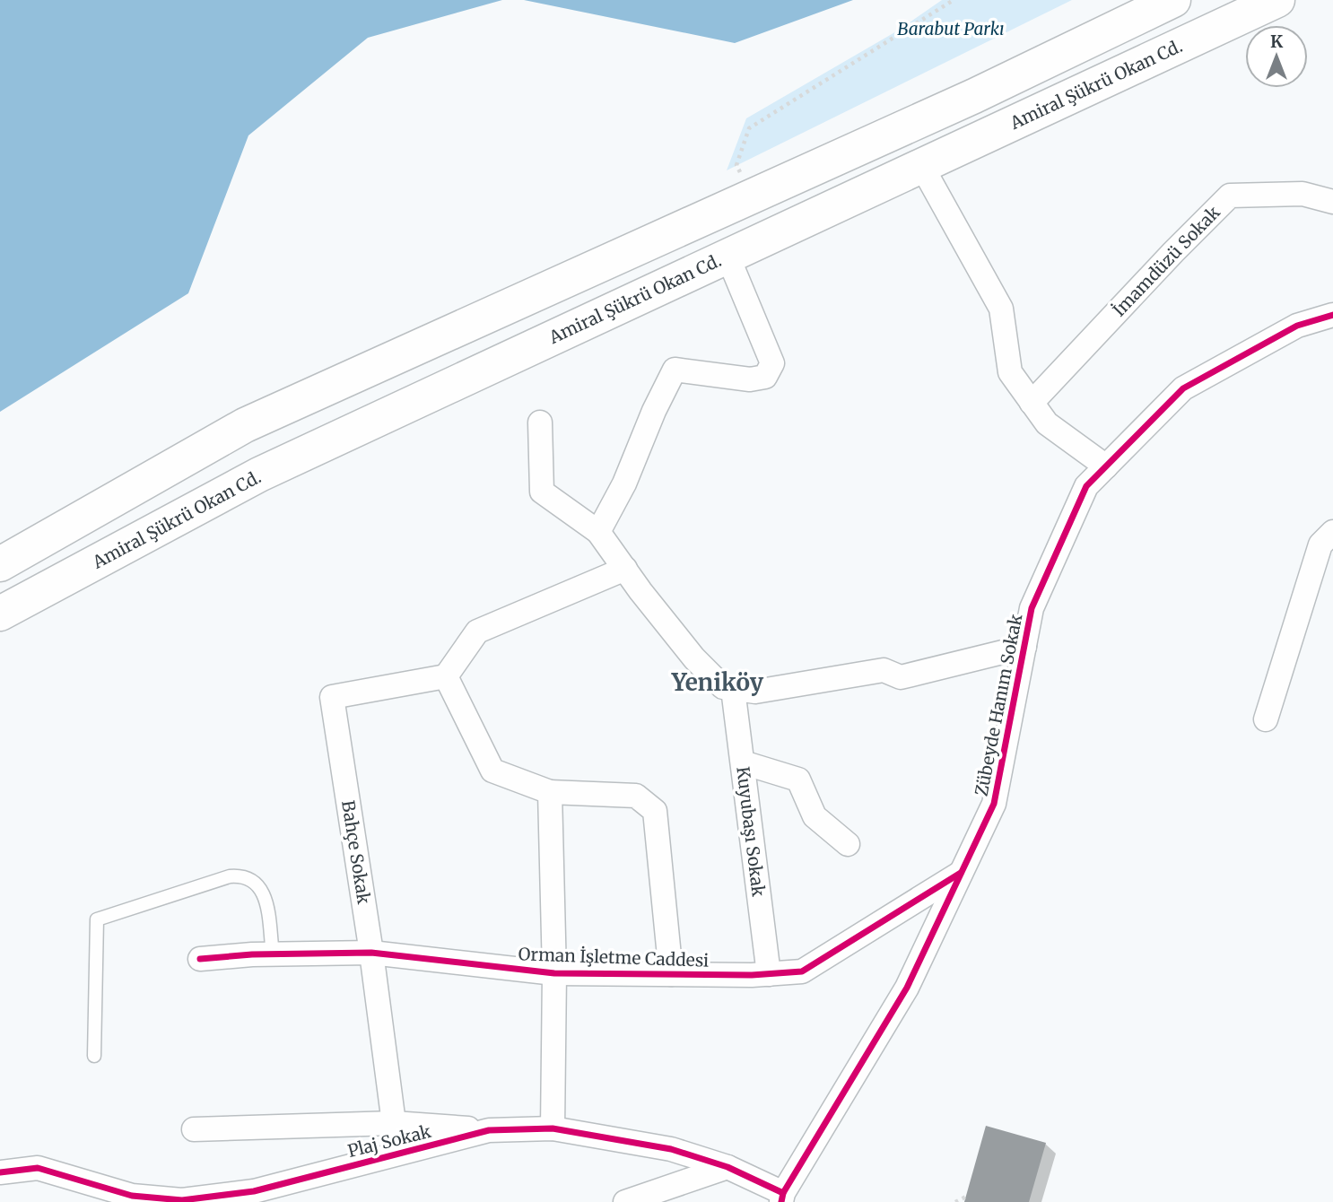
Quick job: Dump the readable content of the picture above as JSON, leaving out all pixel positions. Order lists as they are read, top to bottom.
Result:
{
  "streets": {
    "main road": ["Amiral Şükrü Okan Cd."],
    "street": [
      "İmamdüzü Sokak",
      "Zübeyde Hanım Sokak",
      "Kuyubaşı Sokak",
      "Bahçe Sokak",
      "Orman İşletme Caddesi",
      "Plaj Sokak"
    ]
  },
  "crossings": [
    ["Zübeyde Hanım Sokak", "Orman İşletme Caddesi"],
    ["Zübeyde Hanım Sokak", "Plaj Sokak"],
    ["Kuyubaşı Sokak", "Orman İşletme Caddesi"],
    ["Bahçe Sokak", "Orman İşletme Caddesi"]
  ],
  "districts": ["Yeniköy"],
  "parks": ["Barabut Parkı"],
  "north": "top"
}
